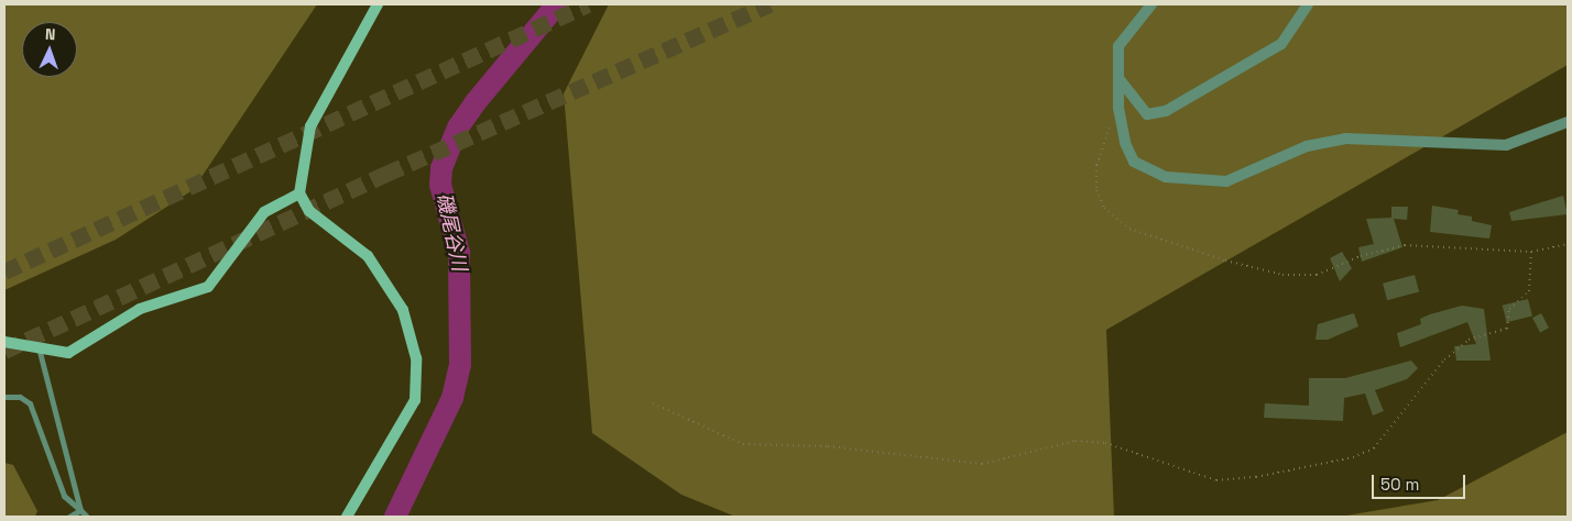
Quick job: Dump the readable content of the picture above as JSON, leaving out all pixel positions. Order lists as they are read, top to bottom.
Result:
{
  "water": ["磯尾谷川"],
  "scale_bar": "50 m",
  "north": "top"
}
